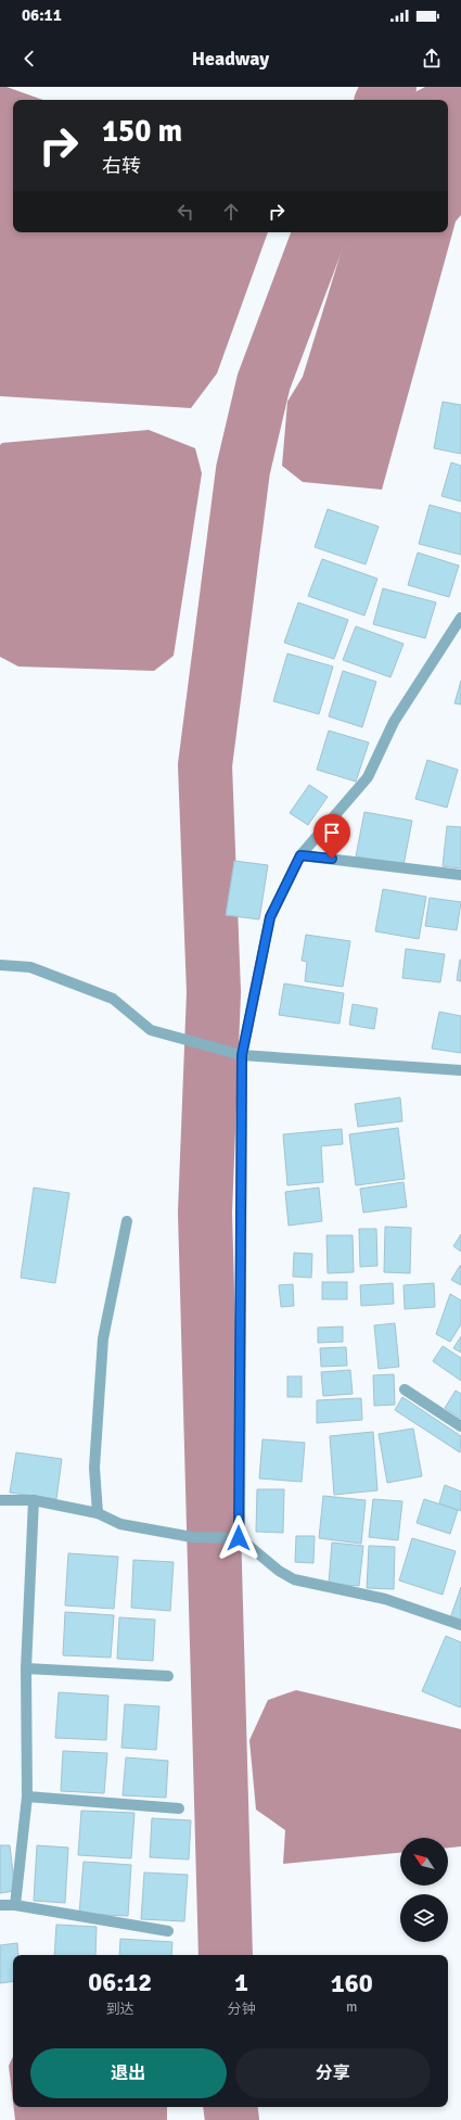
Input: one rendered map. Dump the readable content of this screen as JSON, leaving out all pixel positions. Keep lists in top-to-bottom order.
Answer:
{
  "north": "top left",
  "page": {
    "status": "06:11",
    "header": "Headway",
    "turn": ["150 m", "右转"],
    "eta": [
      "06:12",
      "到达",
      "1",
      "分钟",
      "160",
      "m"
    ],
    "buttons": ["退出", "分享"]
  }
}
